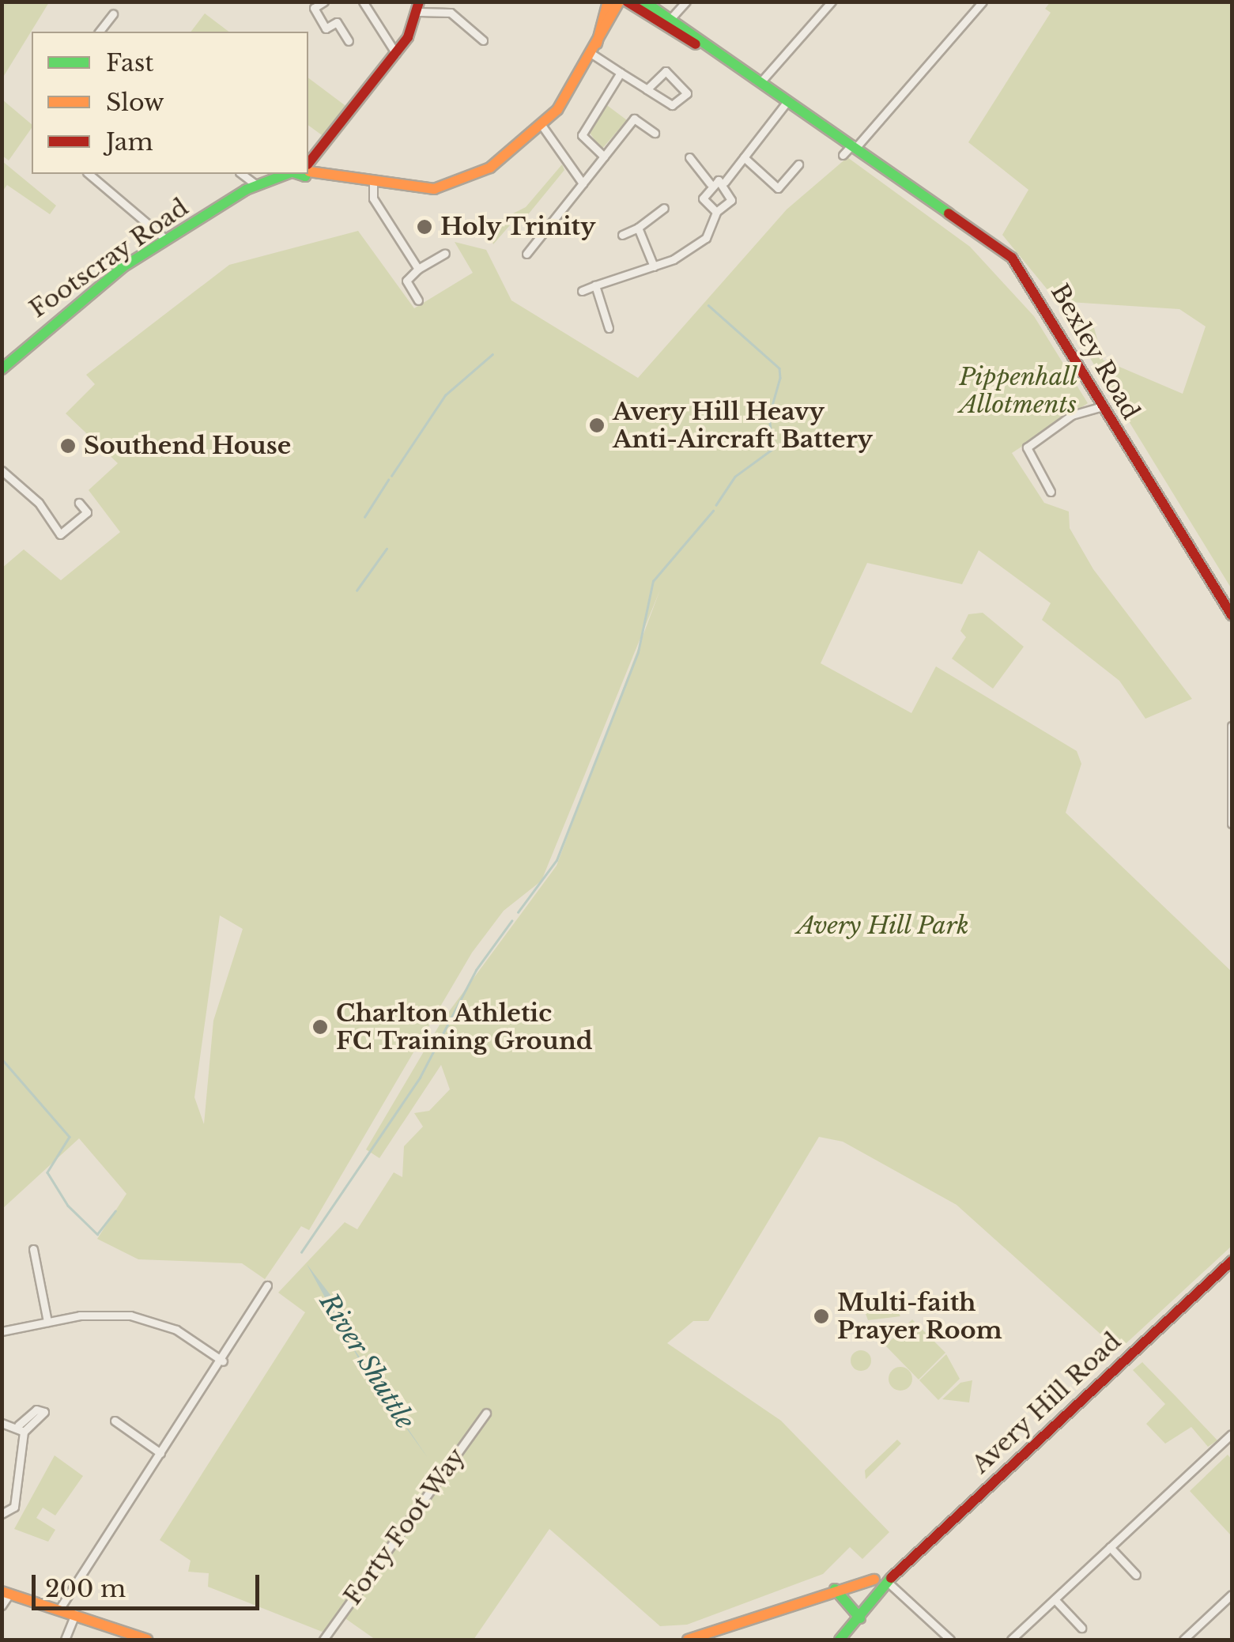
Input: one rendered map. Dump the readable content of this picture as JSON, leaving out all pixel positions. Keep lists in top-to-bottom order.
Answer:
{
  "streets": {
    "main road": ["Footscray Road", "Bexley Road", "Avery Hill Road"],
    "street": ["Forty Foot Way"]
  },
  "water": ["River Shuttle"],
  "parks": ["Pippenhall Allotments", "Avery Hill Park"],
  "places": [
    "Holy Trinity",
    "Avery Hill Heavy Anti-Aircraft Battery",
    "Southend House",
    "Charlton Athletic FC Training Ground",
    "Multi-faith Prayer Room"
  ],
  "legend": ["Fast", "Slow", "Jam"],
  "scale_bar": "200 m"
}
